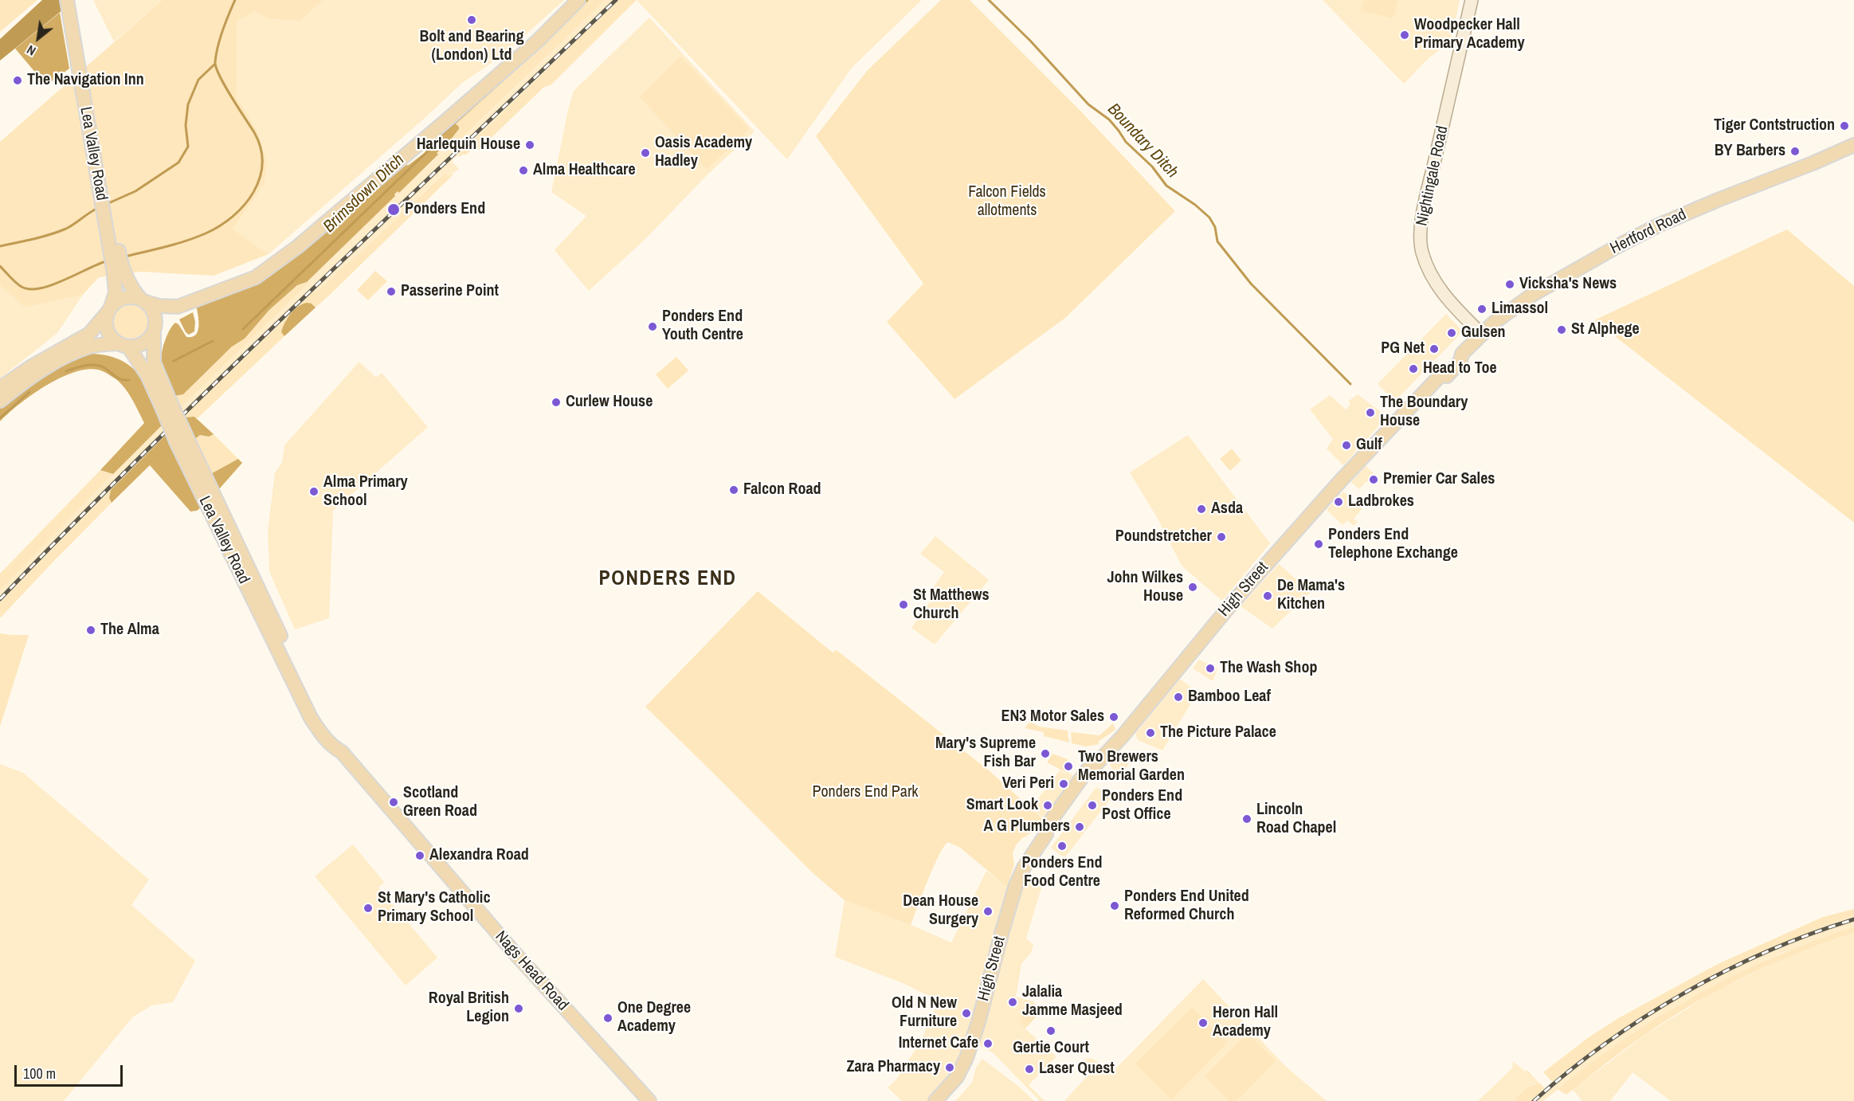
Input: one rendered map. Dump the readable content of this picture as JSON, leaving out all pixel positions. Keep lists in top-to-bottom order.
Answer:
{
  "streets": {
    "main road": [
      "Lea Valley Road",
      "Nightingale Road",
      "Hertford Road",
      "High Street",
      "Nags Head Road"
    ]
  },
  "crossings": [
    ["Lea Valley Road", "Nags Head Road"],
    ["Nightingale Road", "Hertford Road"],
    ["Hertford Road", "High Street"]
  ],
  "districts": ["PONDERS END"],
  "water": ["Boundary Ditch", "Brimsdown Ditch"],
  "parks": ["Falcon Fields allotments", "Ponders End Park"],
  "places": [
    "Bolt and Bearing (London) Ltd",
    "Woodpecker Hall Primary Academy",
    "The Navigation Inn",
    "Tiger Contstruction",
    "Harlequin House",
    "BY Barbers",
    "Oasis Academy Hadley",
    "Alma Healthcare",
    "Ponders End",
    "Vicksha's News",
    "Passerine Point",
    "Limassol",
    "Ponders End Youth Centre",
    "St Alphege",
    "Gulsen",
    "PG Net",
    "Head to Toe",
    "Curlew House",
    "The Boundary House",
    "Gulf",
    "Premier Car Sales",
    "Falcon Road",
    "Alma Primary School",
    "Ladbrokes",
    "Asda",
    "Poundstretcher",
    "Ponders End Telephone Exchange",
    "John Wilkes House",
    "De Mama's Kitchen",
    "St Matthews Church",
    "The Alma",
    "The Wash Shop",
    "Bamboo Leaf",
    "EN3 Motor Sales",
    "The Picture Palace",
    "Mary's Supreme Fish Bar",
    "Two Brewers Memorial Garden",
    "Veri Peri",
    "Scotland Green Road",
    "Smart Look",
    "Ponders End Post Office",
    "Lincoln Road Chapel",
    "A G Plumbers",
    "Ponders End Food Centre",
    "Alexandra Road",
    "Ponders End United Reformed Church",
    "St Mary's Catholic Primary School",
    "Dean House Surgery",
    "Jalalia Jamme Masjeed",
    "Royal British Legion",
    "Old N New Furniture",
    "One Degree Academy",
    "Heron Hall Academy",
    "Gertie Court",
    "Internet Cafe",
    "Zara Pharmacy",
    "Laser Quest"
  ],
  "scale_bar": "100 m",
  "north": "bottom left"
}
